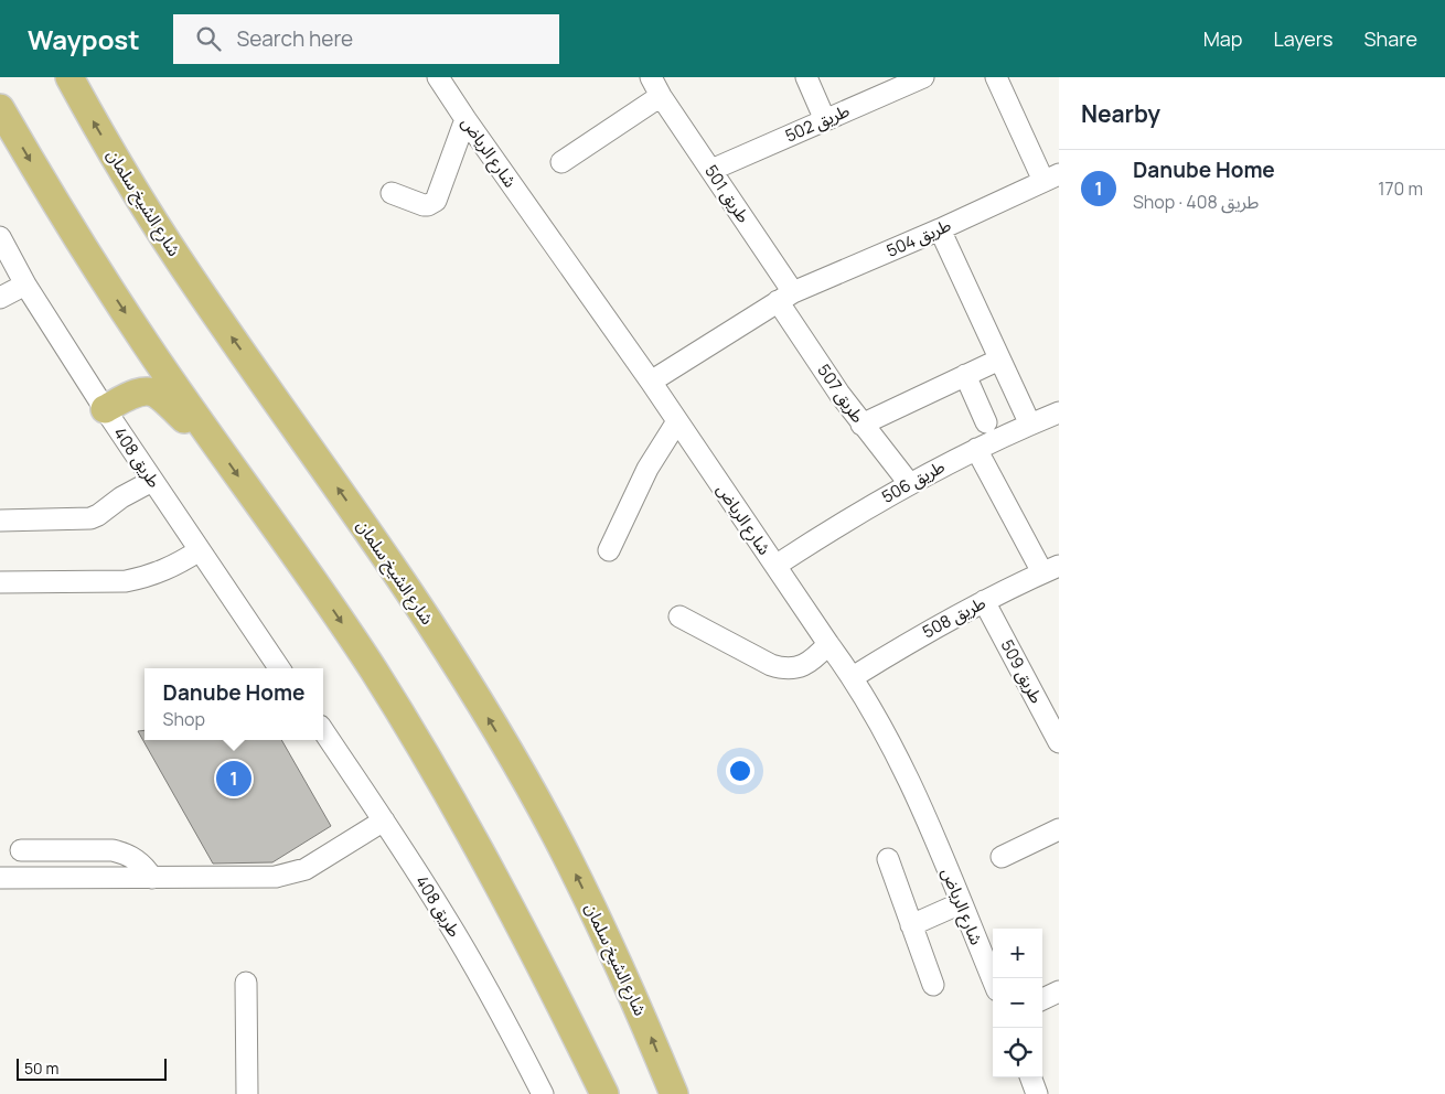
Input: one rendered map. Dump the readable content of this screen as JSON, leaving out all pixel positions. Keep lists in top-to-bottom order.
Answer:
{
  "streets": {
    "main road": ["شارع الشيخ سلمان"],
    "street": [
      "طريق 502",
      "شارع الرياض",
      "طريق 501",
      "طريق 504",
      "طريق 507",
      "طريق 408",
      "طريق 506",
      "طريق 508",
      "طريق 509"
    ]
  },
  "crossings": [
    ["طريق 502", "طريق 501"],
    ["شارع الرياض", "طريق 506"],
    ["شارع الرياض", "طريق 508"],
    ["طريق 501", "طريق 504"],
    ["طريق 501", "طريق 507"],
    ["طريق 504", "طريق 507"],
    ["طريق 507", "طريق 506"],
    ["طريق 508", "طريق 509"]
  ],
  "scale_bar": "50 m",
  "page": {
    "header": "Waypost",
    "search": "Search here",
    "nav": ["Map", "Layers", "Share"],
    "heading": "Nearby",
    "list": [
      {
        "mark": "1",
        "name": "Danube Home",
        "note": "Shop · طريق 408",
        "value": "170 m"
      }
    ],
    "popup": ["Danube Home", "Shop"],
    "pins": "1",
    "map_buttons": ["+", "−"],
    "scale": "50 m"
  }
}
